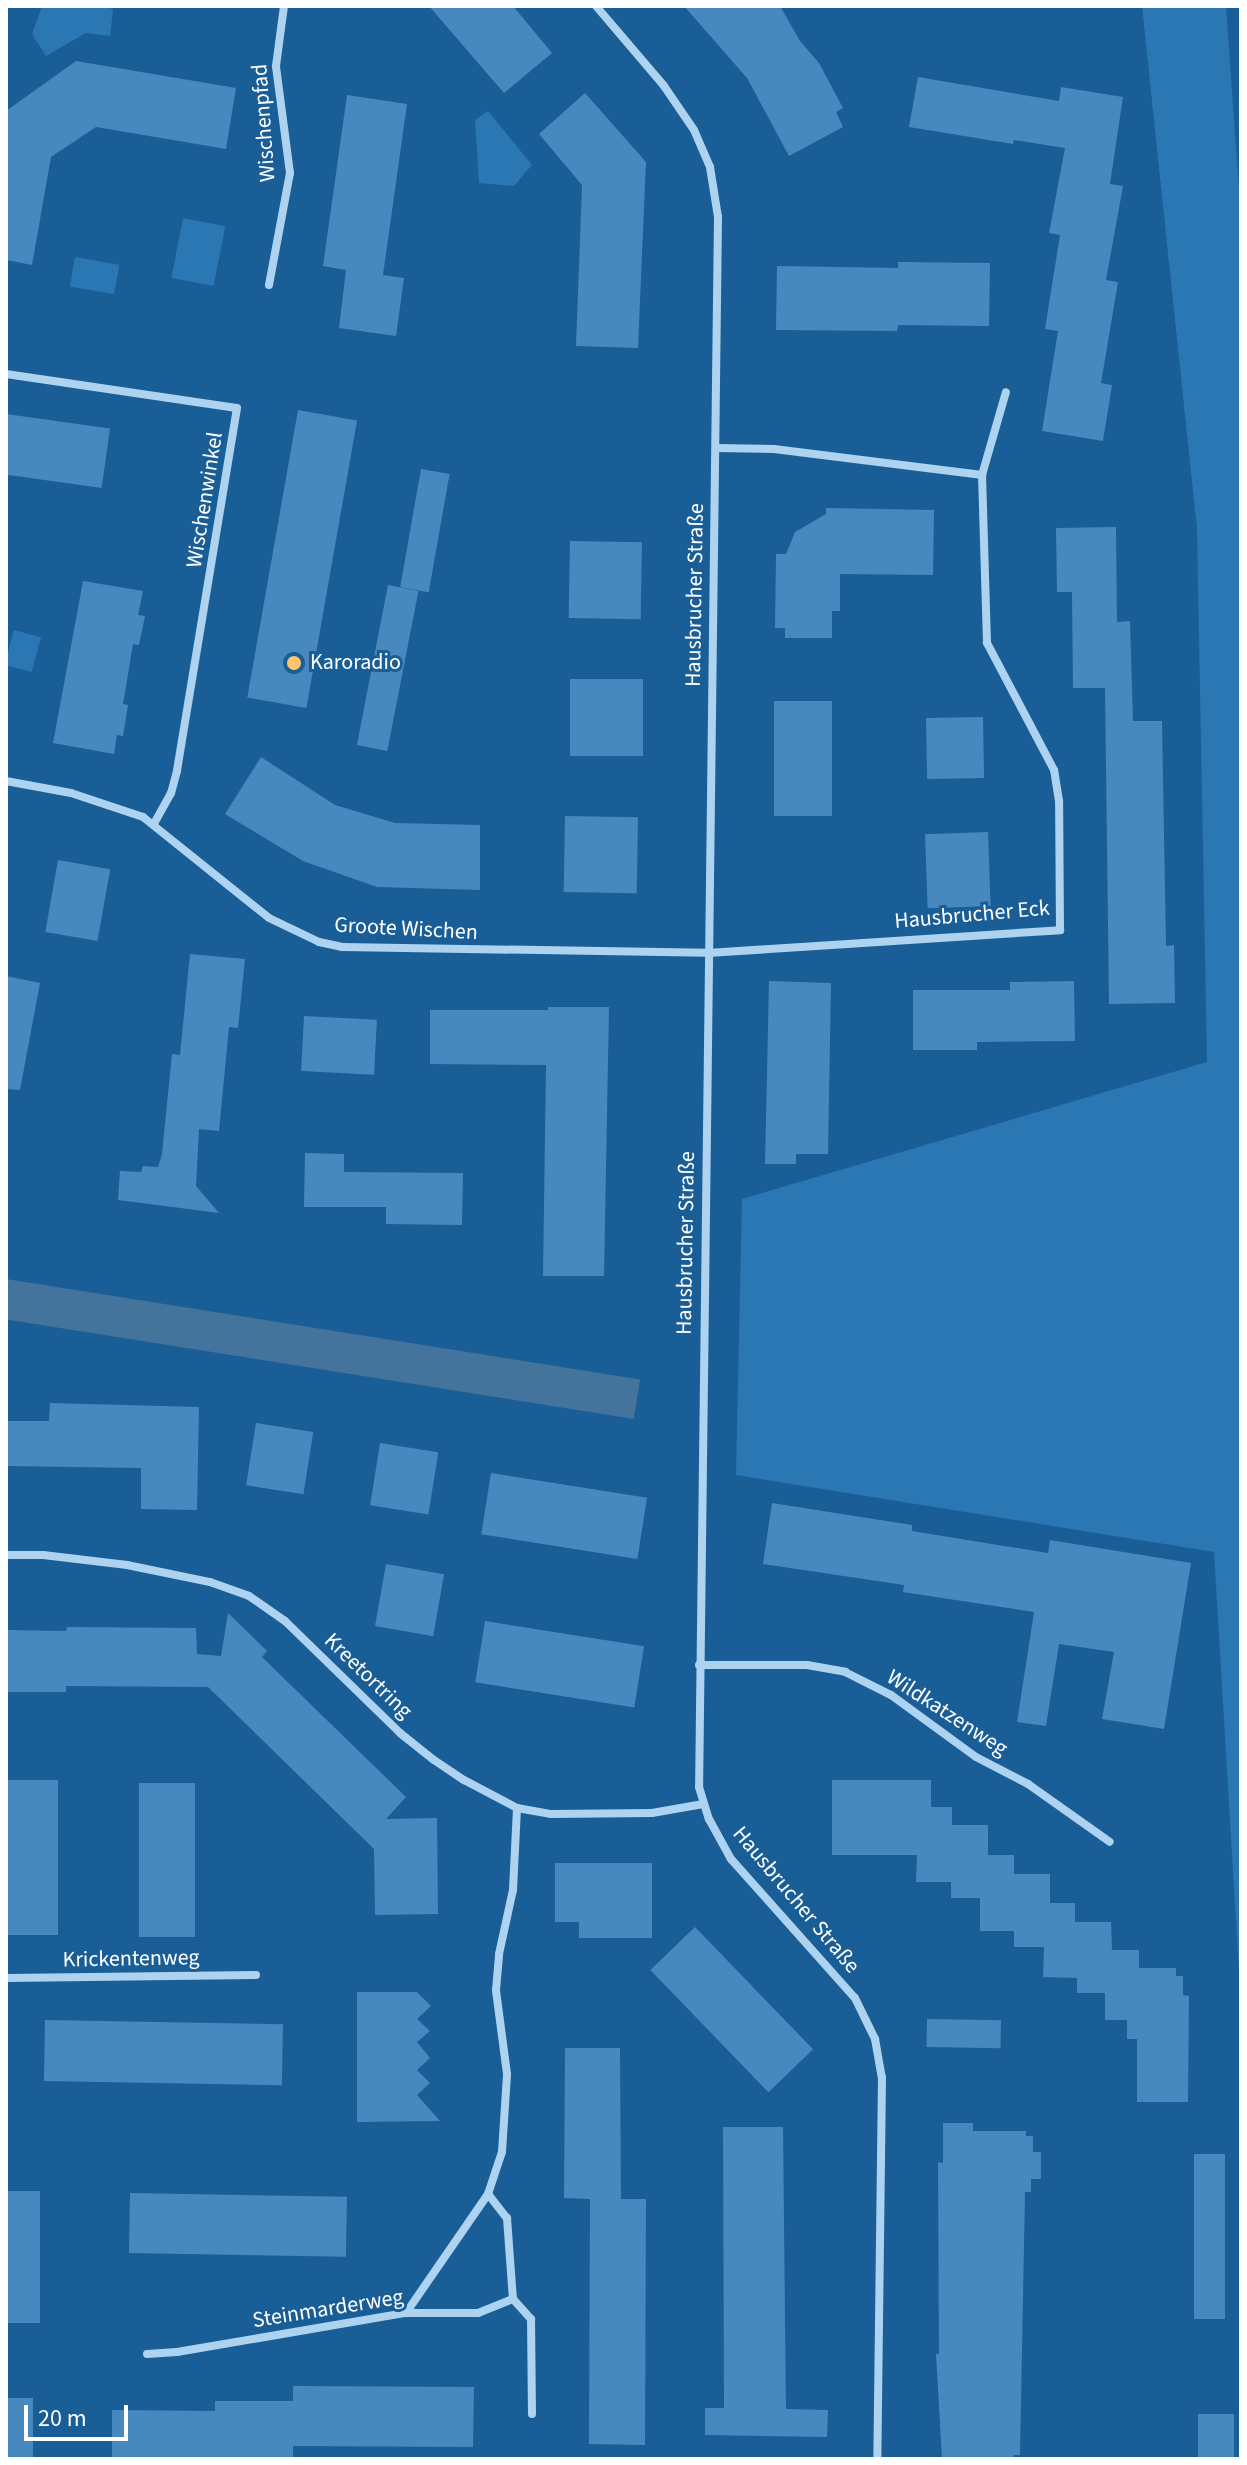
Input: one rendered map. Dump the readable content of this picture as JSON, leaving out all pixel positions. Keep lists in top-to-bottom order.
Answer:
{
  "streets": {
    "street": [
      "Wischenpfad",
      "Wischenwinkel",
      "Hausbrucher Straße",
      "Hausbrucher Eck",
      "Groote Wischen",
      "Kreetortring",
      "Wildkatzenweg",
      "Krickentenweg",
      "Steinmarderweg"
    ]
  },
  "crossings": [
    ["Wischenwinkel", "Groote Wischen"],
    ["Hausbrucher Straße", "Hausbrucher Eck"],
    ["Hausbrucher Straße", "Groote Wischen"],
    ["Hausbrucher Straße", "Kreetortring"],
    ["Hausbrucher Straße", "Wildkatzenweg"],
    ["Hausbrucher Eck", "Groote Wischen"]
  ],
  "places": ["Karoradio"],
  "scale_bar": "20 m"
}
